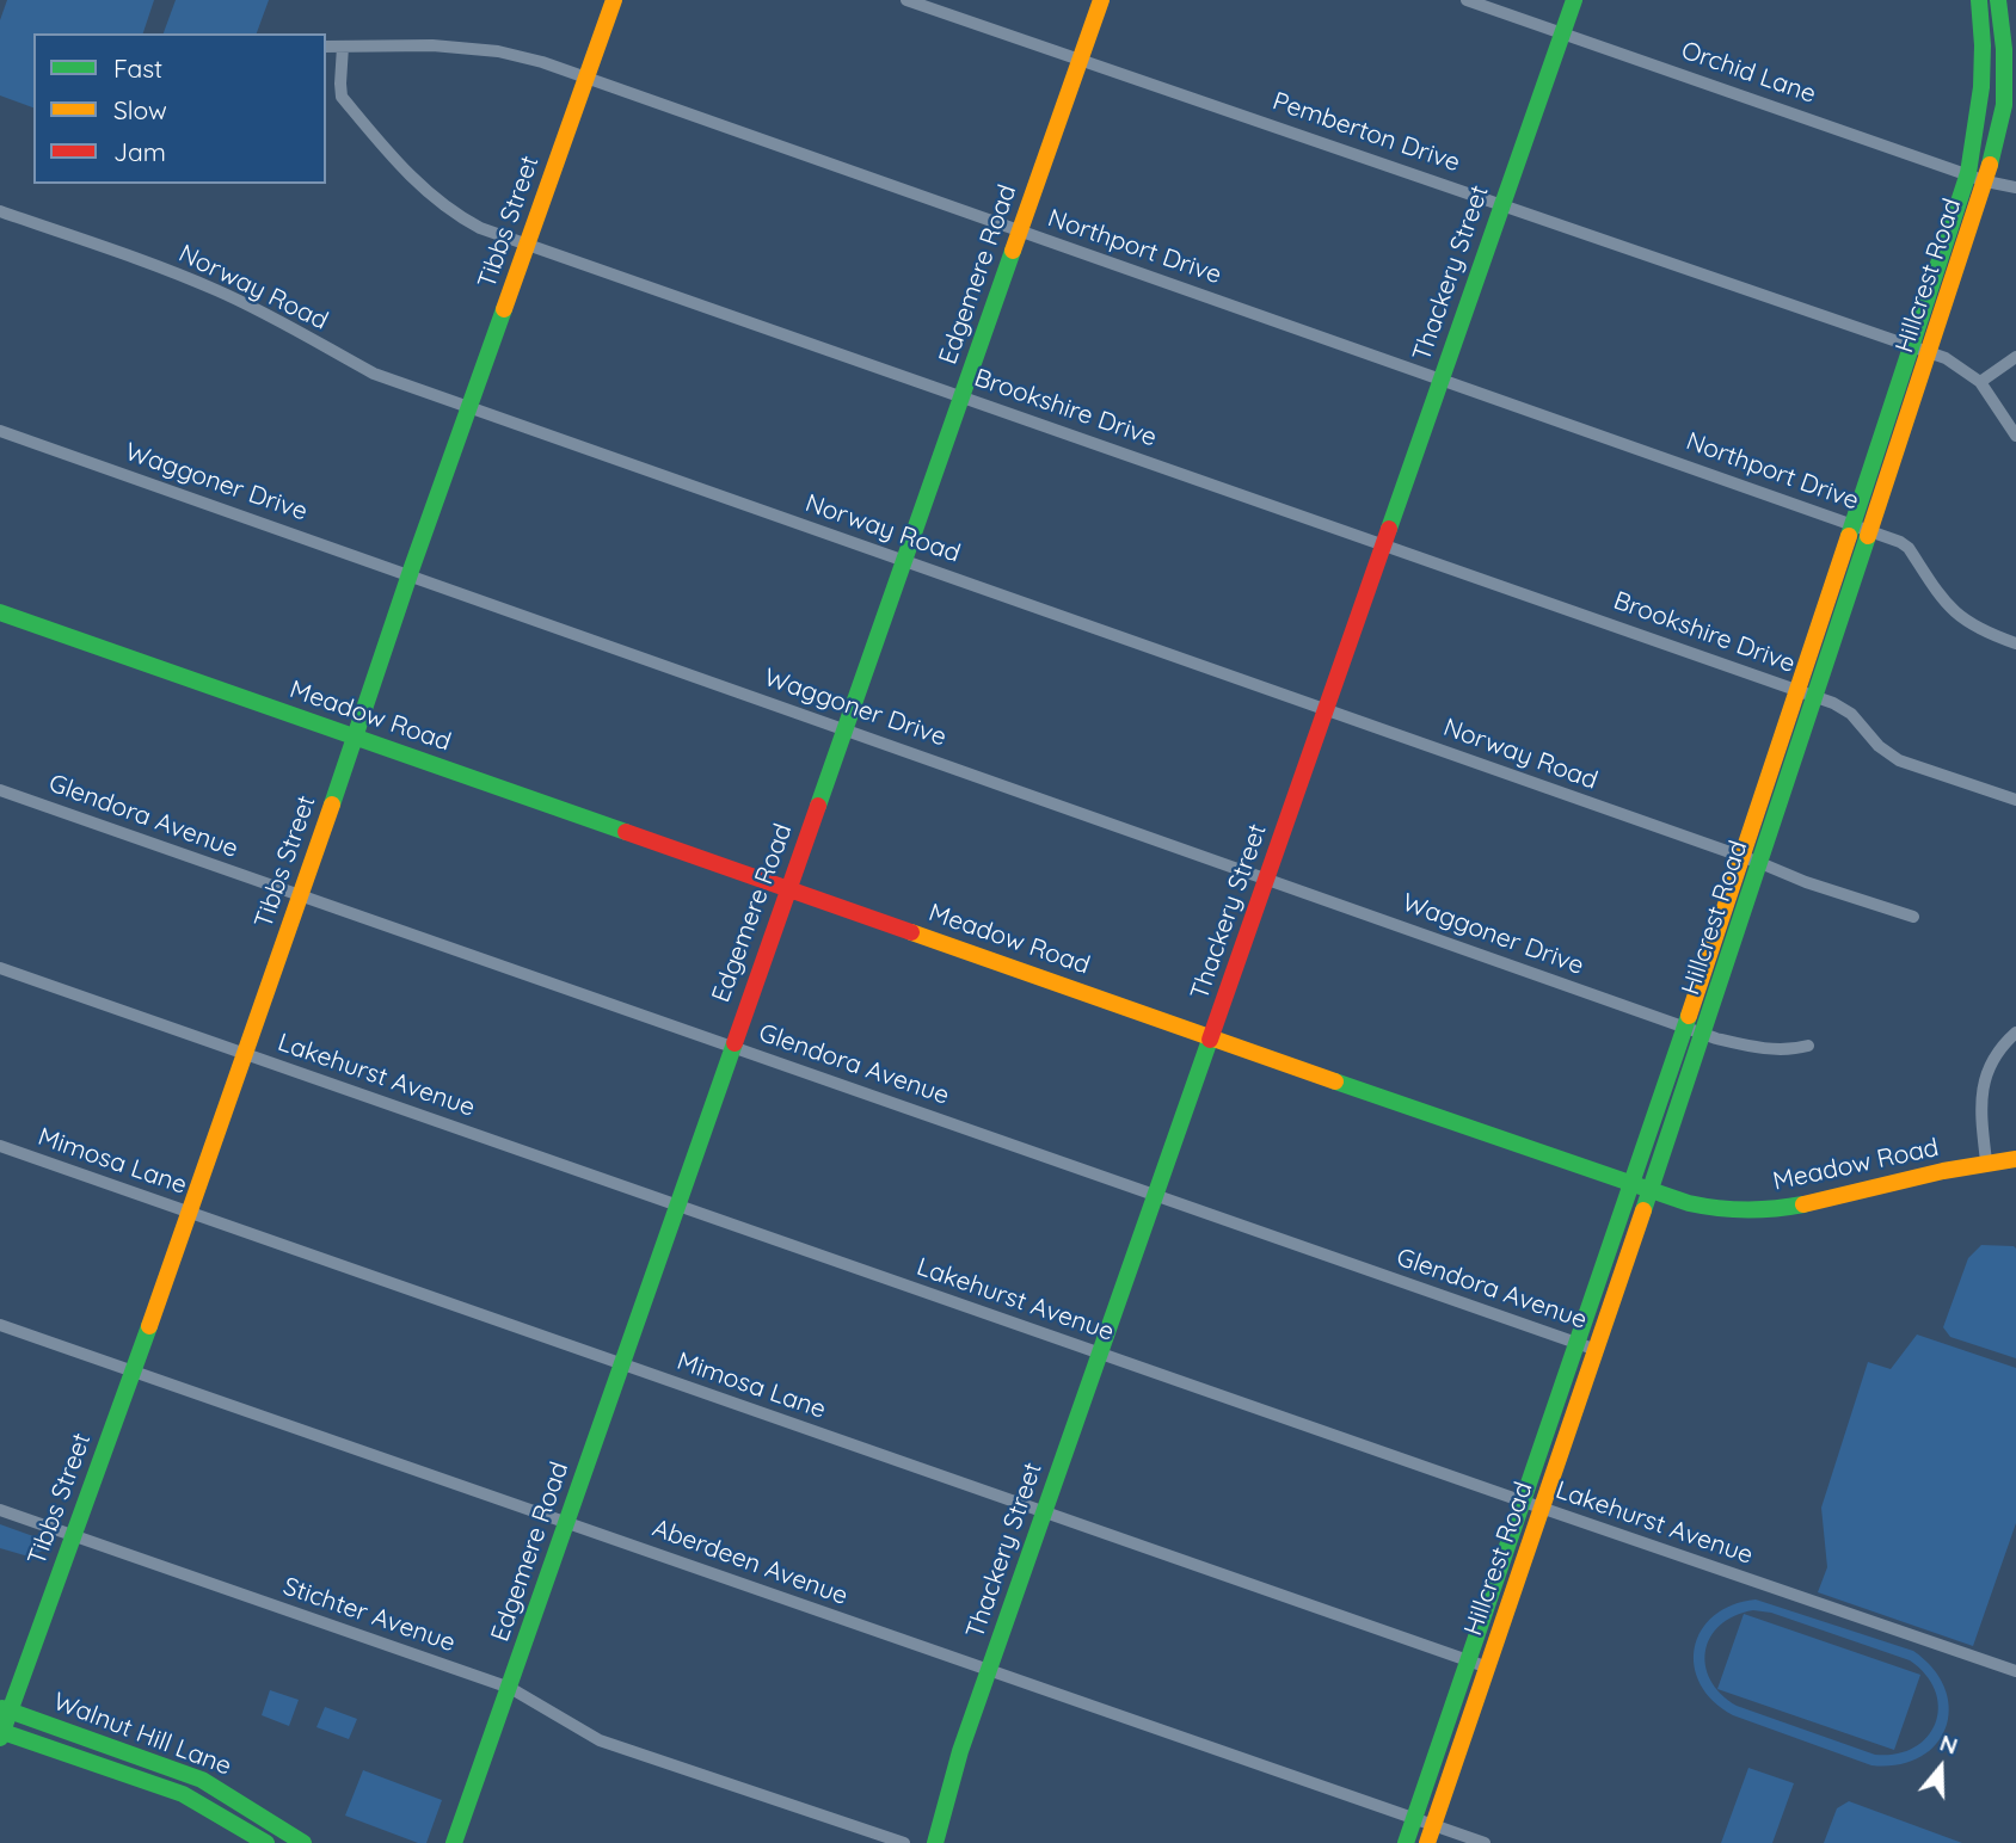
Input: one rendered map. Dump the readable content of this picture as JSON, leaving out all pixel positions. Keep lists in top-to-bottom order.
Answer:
{
  "streets": {
    "street": [
      "Orchid Lane",
      "Pemberton Drive",
      "Tibbs Street",
      "Northport Drive",
      "Thackery Street",
      "Edgemere Road",
      "Hillcrest Road",
      "Norway Road",
      "Brookshire Drive",
      "Waggoner Drive",
      "Meadow Road",
      "Glendora Avenue",
      "Lakehurst Avenue",
      "Mimosa Lane",
      "Aberdeen Avenue",
      "Stichter Avenue",
      "Walnut Hill Lane"
    ]
  },
  "crossings": [
    ["Orchid Lane", "Thackery Street"],
    ["Orchid Lane", "Hillcrest Road"],
    ["Pemberton Drive", "Thackery Street"],
    ["Pemberton Drive", "Edgemere Road"],
    ["Pemberton Drive", "Hillcrest Road"],
    ["Tibbs Street", "Northport Drive"],
    ["Tibbs Street", "Norway Road"],
    ["Tibbs Street", "Brookshire Drive"],
    ["Tibbs Street", "Waggoner Drive"],
    ["Tibbs Street", "Meadow Road"],
    ["Tibbs Street", "Glendora Avenue"],
    ["Tibbs Street", "Lakehurst Avenue"],
    ["Tibbs Street", "Mimosa Lane"],
    ["Tibbs Street", "Aberdeen Avenue"],
    ["Tibbs Street", "Stichter Avenue"],
    ["Tibbs Street", "Walnut Hill Lane"],
    ["Northport Drive", "Thackery Street"],
    ["Northport Drive", "Edgemere Road"],
    ["Northport Drive", "Hillcrest Road"],
    ["Northport Drive", "Brookshire Drive"],
    ["Thackery Street", "Norway Road"],
    ["Thackery Street", "Brookshire Drive"],
    ["Thackery Street", "Waggoner Drive"],
    ["Thackery Street", "Meadow Road"],
    ["Thackery Street", "Glendora Avenue"],
    ["Thackery Street", "Lakehurst Avenue"],
    ["Thackery Street", "Mimosa Lane"],
    ["Thackery Street", "Aberdeen Avenue"],
    ["Edgemere Road", "Norway Road"],
    ["Edgemere Road", "Brookshire Drive"],
    ["Edgemere Road", "Waggoner Drive"],
    ["Edgemere Road", "Meadow Road"],
    ["Edgemere Road", "Glendora Avenue"],
    ["Edgemere Road", "Lakehurst Avenue"],
    ["Edgemere Road", "Mimosa Lane"],
    ["Edgemere Road", "Aberdeen Avenue"],
    ["Edgemere Road", "Stichter Avenue"],
    ["Hillcrest Road", "Norway Road"],
    ["Hillcrest Road", "Brookshire Drive"],
    ["Hillcrest Road", "Waggoner Drive"],
    ["Hillcrest Road", "Meadow Road"],
    ["Hillcrest Road", "Glendora Avenue"],
    ["Hillcrest Road", "Lakehurst Avenue"],
    ["Hillcrest Road", "Mimosa Lane"],
    ["Hillcrest Road", "Aberdeen Avenue"]
  ],
  "legend": ["Fast", "Slow", "Jam"],
  "north": "top"
}
